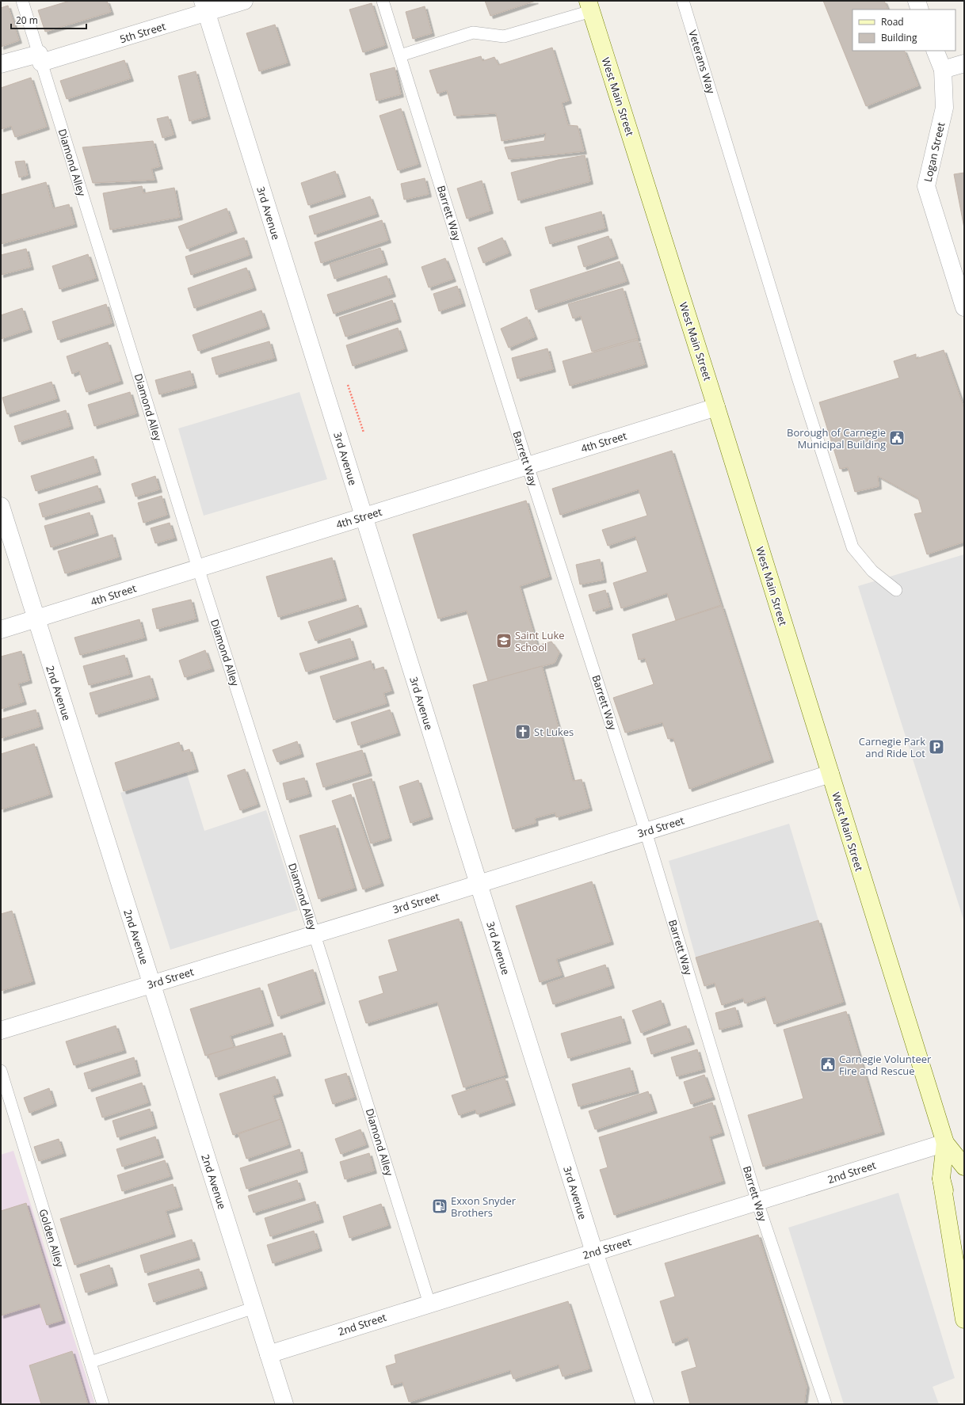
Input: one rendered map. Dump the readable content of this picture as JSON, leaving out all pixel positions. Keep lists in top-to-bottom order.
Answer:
{
  "streets": {
    "main road": ["West Main Street"],
    "street": [
      "5th Street",
      "Logan Street",
      "3rd Avenue",
      "4th Street",
      "2nd Avenue",
      "3rd Street",
      "2nd Street"
    ],
    "lane": [
      "Veterans Way",
      "Diamond Alley",
      "Barrett Way",
      "Golden Alley"
    ]
  },
  "crossings": [
    ["5th Street", "Diamond Alley"],
    ["5th Street", "3rd Avenue"],
    ["West Main Street", "4th Street"],
    ["West Main Street", "3rd Street"],
    ["West Main Street", "2nd Street"],
    ["Diamond Alley", "4th Street"],
    ["Diamond Alley", "3rd Street"],
    ["Diamond Alley", "2nd Street"],
    ["3rd Avenue", "4th Street"],
    ["3rd Avenue", "3rd Street"],
    ["3rd Avenue", "2nd Street"],
    ["Barrett Way", "4th Street"],
    ["Barrett Way", "3rd Street"],
    ["Barrett Way", "2nd Street"],
    ["4th Street", "2nd Avenue"],
    ["2nd Avenue", "3rd Street"],
    ["2nd Avenue", "2nd Street"]
  ],
  "places": {
    "public building": ["Borough of Carnegie Municipal Building", "Carnegie Volunteer Fire and Rescue"],
    "school or university": ["Saint Luke School"],
    "church": ["St Lukes"],
    "parking": ["Carnegie Park and Ride Lot"],
    "fuel station": ["Exxon Snyder Brothers"]
  },
  "legend": ["Road", "Building"],
  "scale_bar": "20 m"
}
